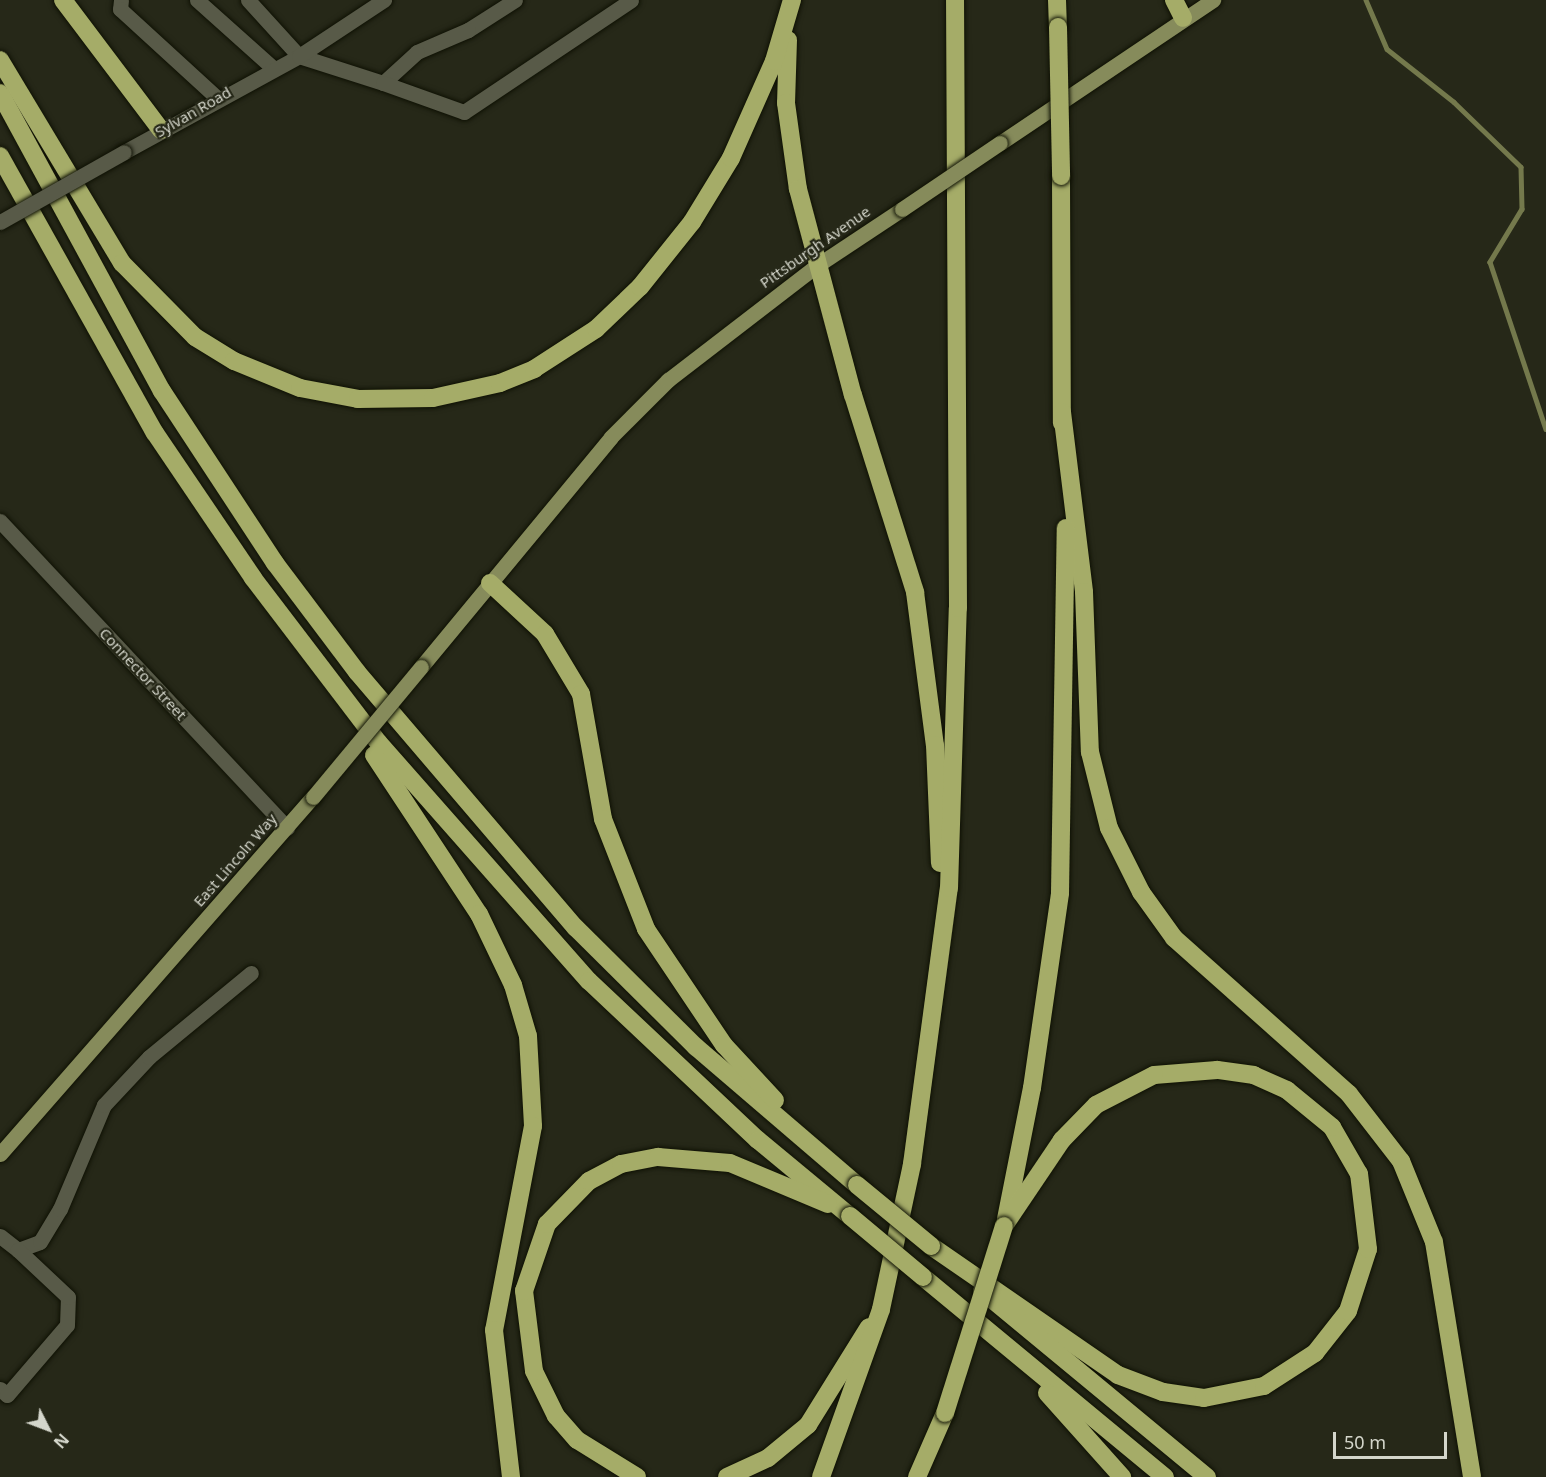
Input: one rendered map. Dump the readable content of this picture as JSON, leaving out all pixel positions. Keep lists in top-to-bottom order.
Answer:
{
  "streets": {
    "main road": ["Pittsburgh Avenue", "East Lincoln Way"],
    "street": ["Sylvan Road", "Connector Street"]
  },
  "crossings": [
    ["Pittsburgh Avenue", "East Lincoln Way"],
    ["Connector Street", "East Lincoln Way"]
  ],
  "scale_bar": "50 m",
  "north": "bottom right"
}
